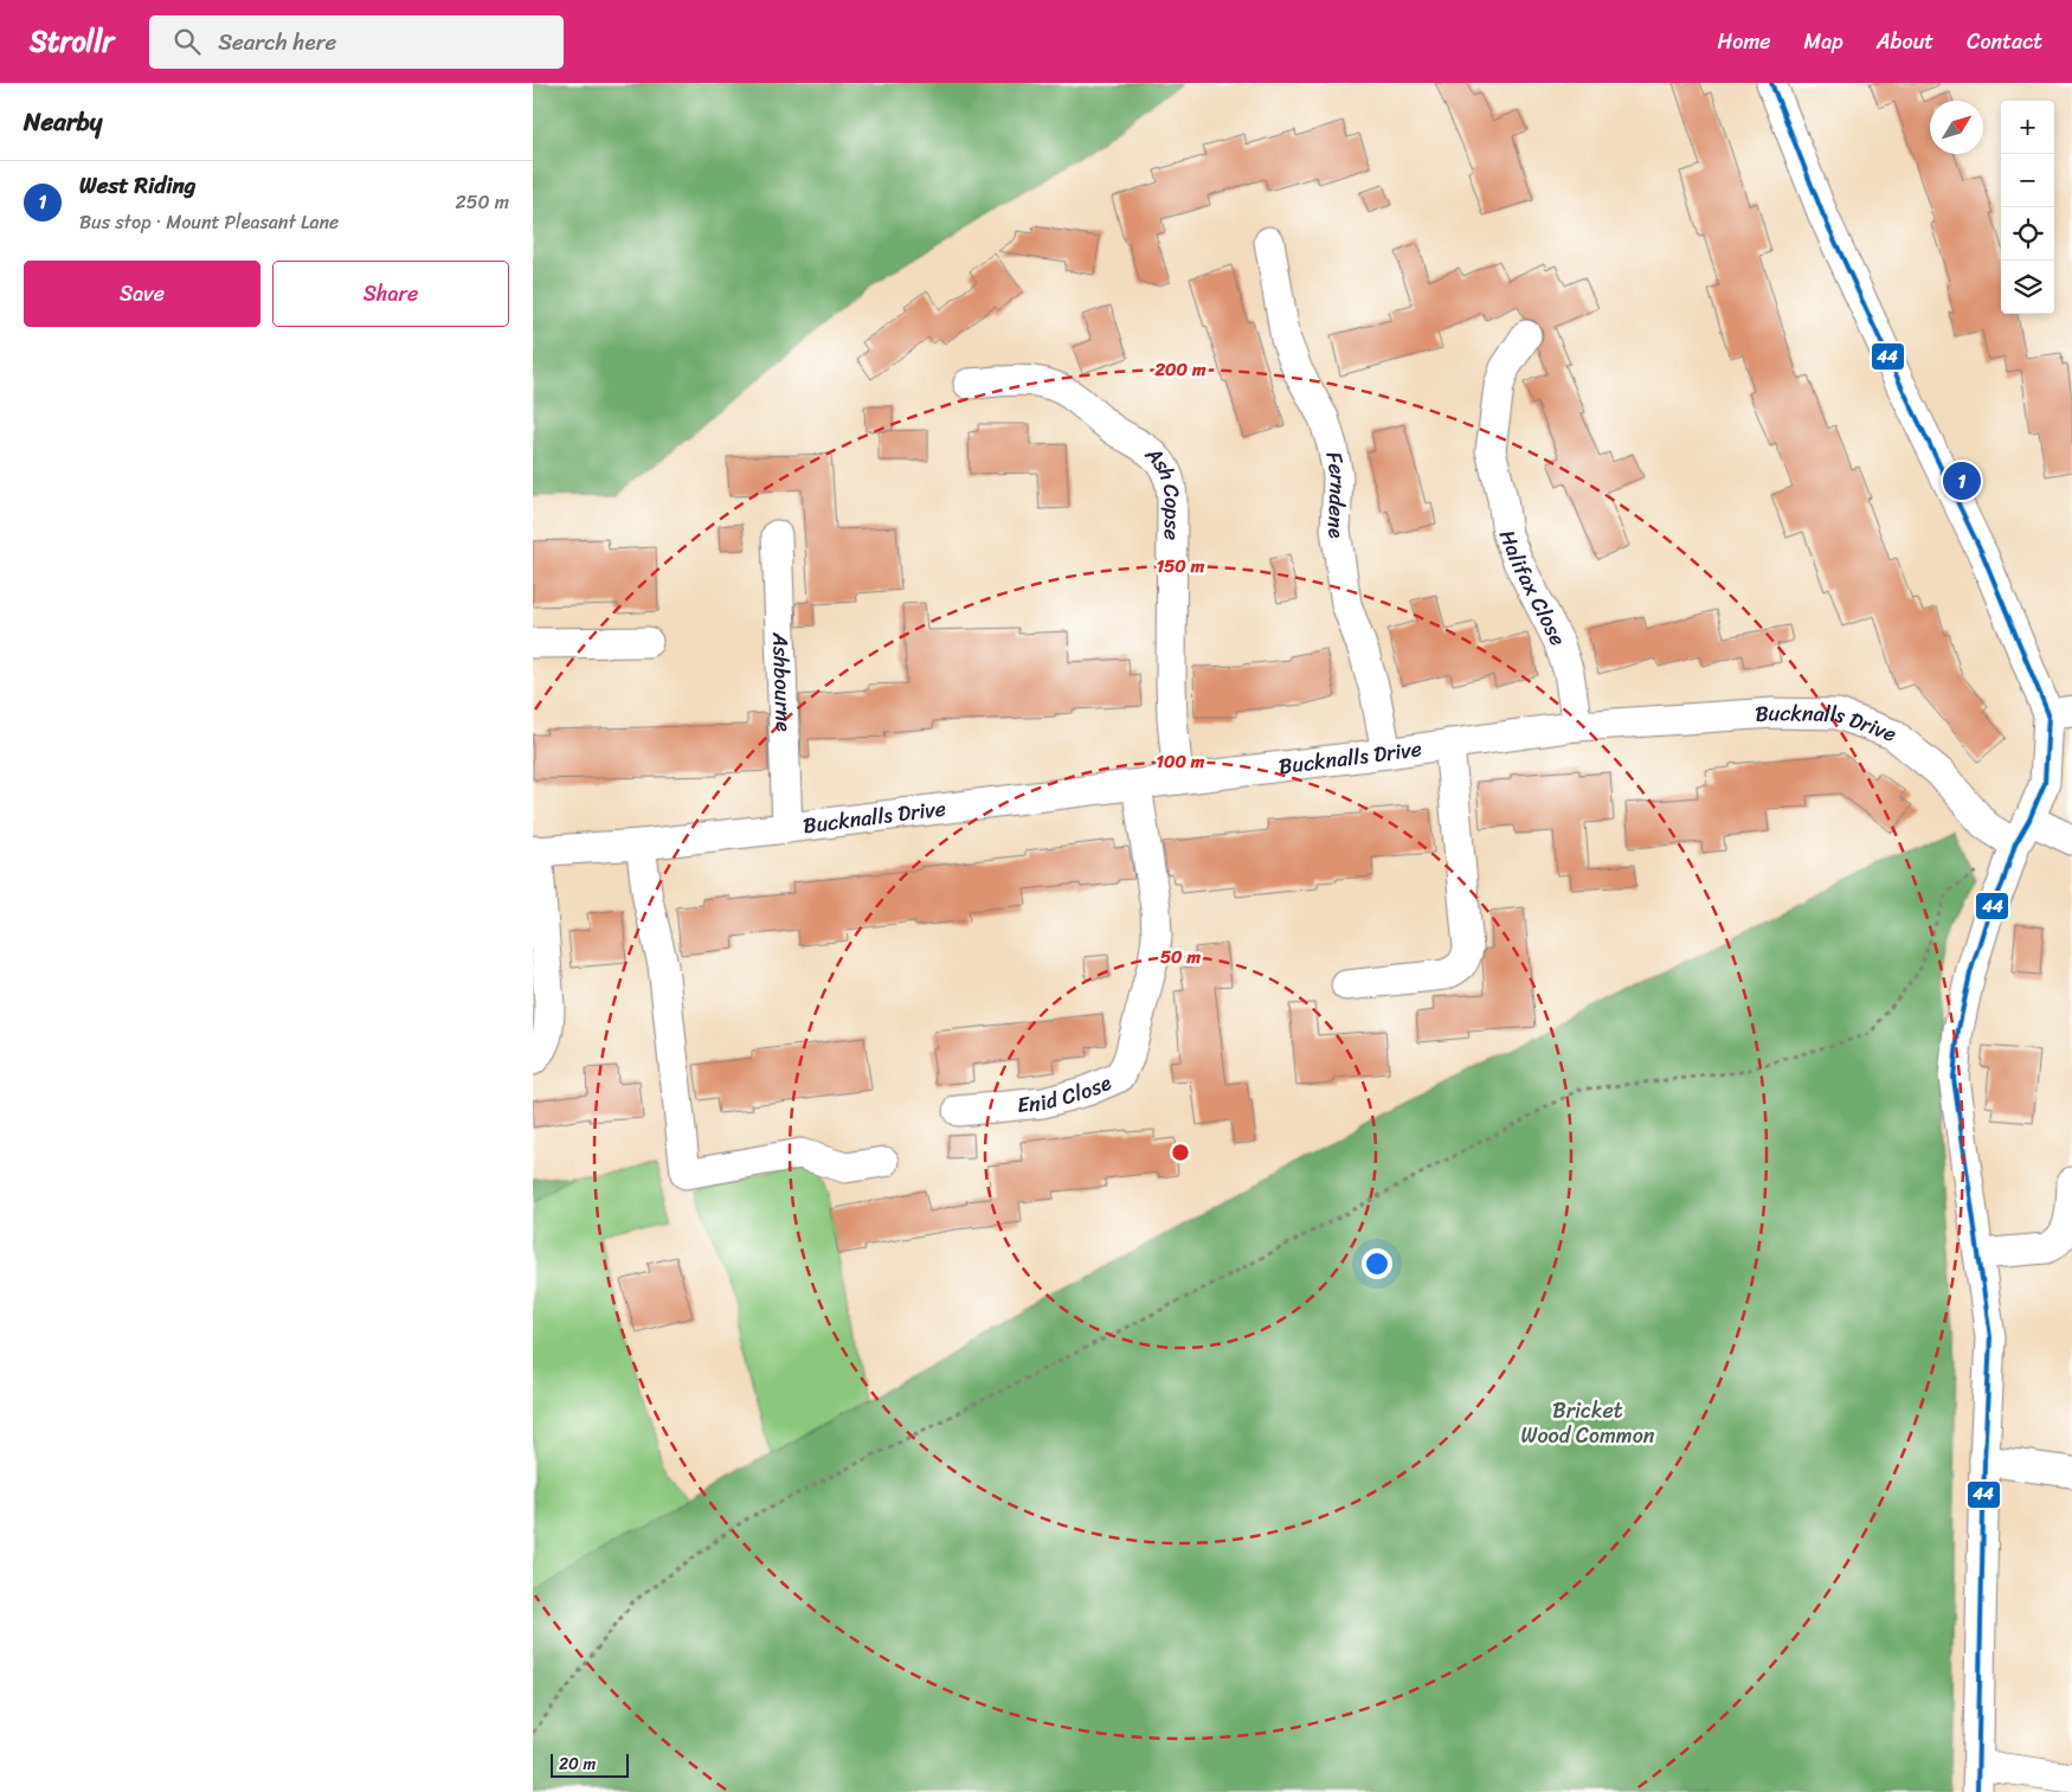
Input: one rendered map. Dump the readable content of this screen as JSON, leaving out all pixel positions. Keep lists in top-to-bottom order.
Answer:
{
  "streets": {
    "street": [
      "Ferndene",
      "Ash Copse",
      "Halifax Close",
      "Ashbourne",
      "Bucknalls Drive",
      "Enid Close"
    ]
  },
  "crossings": [
    ["Ferndene", "Bucknalls Drive"],
    ["Ash Copse", "Bucknalls Drive"],
    ["Halifax Close", "Bucknalls Drive"],
    ["Ashbourne", "Bucknalls Drive"],
    ["Bucknalls Drive", "Enid Close"]
  ],
  "parks": ["Bricket Wood Common"],
  "lines": ["transit line 44"],
  "scale_bar": "20 m",
  "north": "top right",
  "page": {
    "header": "Strollr",
    "search": "Search here",
    "nav": [
      "Home",
      "Map",
      "About",
      "Contact"
    ],
    "heading": "Nearby",
    "map_buttons": ["+", "−"],
    "list": [
      {
        "mark": "1",
        "name": "West Riding",
        "note": "Bus stop · Mount Pleasant Lane",
        "value": "250 m"
      }
    ],
    "buttons": ["Save", "Share"],
    "pins": "1",
    "scale": "20 m"
  },
  "rings": [
    "200 m",
    "150 m",
    "100 m",
    "50 m"
  ]
}
